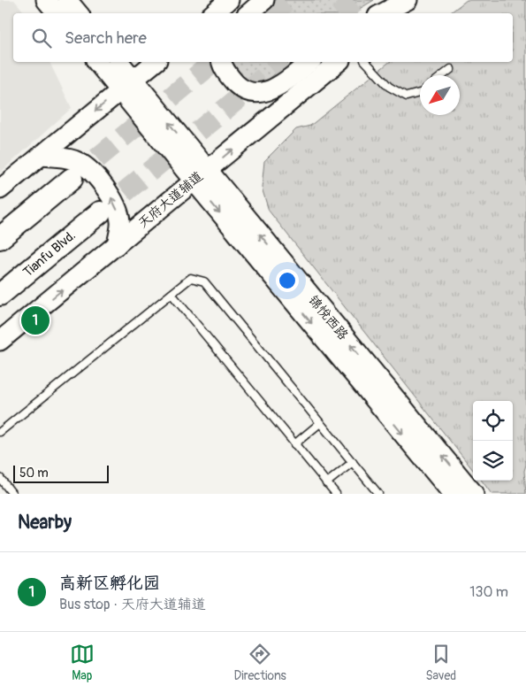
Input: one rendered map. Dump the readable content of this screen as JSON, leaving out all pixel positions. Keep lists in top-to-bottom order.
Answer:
{
  "streets": {
    "main road": ["天府大道辅道", "Tianfu Blvd.", "锦悦西路"]
  },
  "crossings": [
    ["天府大道辅道", "锦悦西路"]
  ],
  "scale_bar": "50 m",
  "north": "bottom left",
  "page": {
    "search": "Search here",
    "pins": "1",
    "scale": "50 m",
    "heading": "Nearby",
    "list": [
      {
        "mark": "1",
        "name": "高新区孵化园",
        "note": "Bus stop · 天府大道辅道",
        "value": "130 m"
      }
    ],
    "nav": ["Map", "Directions", "Saved"]
  }
}
